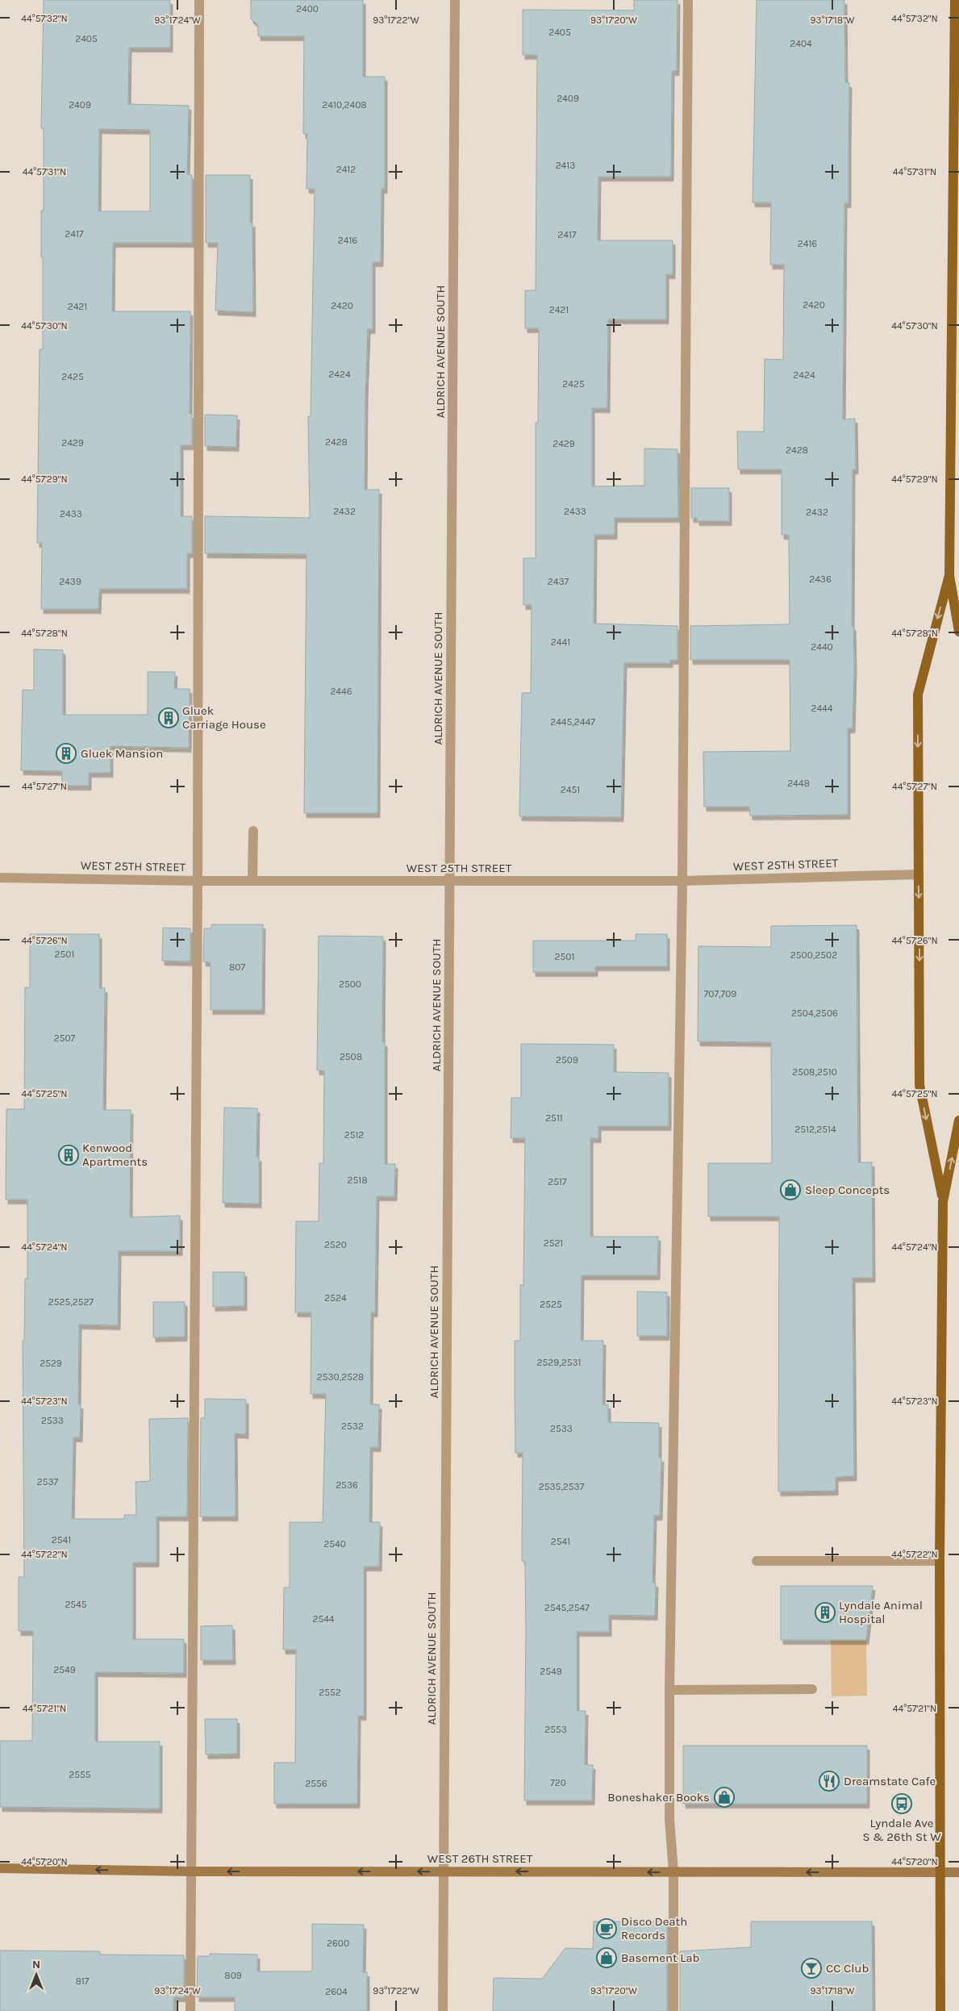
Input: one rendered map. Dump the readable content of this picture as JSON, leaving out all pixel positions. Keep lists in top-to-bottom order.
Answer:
{
  "streets": {
    "street": ["ALDRICH AVENUE SOUTH", "WEST 25TH STREET", "WEST 26TH STREET"]
  },
  "crossings": [
    ["ALDRICH AVENUE SOUTH", "WEST 25TH STREET"],
    ["ALDRICH AVENUE SOUTH", "WEST 26TH STREET"]
  ],
  "one_way": ["WEST 26TH STREET"],
  "places": {
    "building": [
      "Gluek Carriage House",
      "Gluek Mansion",
      "Kenwood Apartments",
      "Lyndale Animal Hospital"
    ],
    "shop": ["Sleep Concepts", "Boneshaker Books", "Basement Lab"],
    "restaurant": ["Dreamstate Cafe"],
    "bus stop": ["Lyndale Ave S & 26th St W"],
    "cafe": ["Disco Death Records"],
    "bar": ["CC Club"]
  },
  "house_numbers": [
    "2400",
    "2405",
    "2405",
    "2404",
    "2409",
    "2409",
    "2410,2408",
    "2413",
    "2412",
    "2417",
    "2417",
    "2416",
    "2416",
    "2420",
    "2420",
    "2421",
    "2421",
    "2424",
    "2424",
    "2425",
    "2425",
    "2428",
    "2429",
    "2429",
    "2428",
    "2432",
    "2433",
    "2432",
    "2433",
    "2436",
    "2439",
    "2437",
    "2441",
    "2440",
    "2446",
    "2444",
    "2445,2447",
    "2448",
    "2451",
    "2501",
    "2500,2502",
    "2501",
    "807",
    "2500",
    "707,709",
    "2504,2506",
    "2507",
    "2508",
    "2509",
    "2508,2510",
    "2511",
    "2512,2514",
    "2512",
    "2518",
    "2517",
    "2521",
    "2520",
    "2524",
    "2525,2527",
    "2525",
    "2529,2531",
    "2529",
    "2530,2528",
    "2533",
    "2532",
    "2533",
    "2537",
    "2536",
    "2535,2537",
    "2541",
    "2541",
    "2540",
    "2545",
    "2545,2547",
    "2544",
    "2549",
    "2549",
    "2552",
    "2553",
    "2555",
    "720",
    "2556",
    "2600",
    "809",
    "817",
    "2604"
  ],
  "north": "top",
  "coordinates": [
    "44°57'32\"N",
    "93°17'24\"W",
    "93°17'22\"W",
    "93°17'20\"W",
    "93°17'18\"W",
    "44°57'31\"N",
    "44°57'30\"N",
    "44°57'29\"N",
    "44°57'28\"N",
    "44°57'27\"N",
    "44°57'26\"N",
    "44°57'25\"N",
    "44°57'24\"N",
    "44°57'23\"N",
    "44°57'22\"N",
    "44°57'21\"N",
    "44°57'20\"N"
  ]
}
